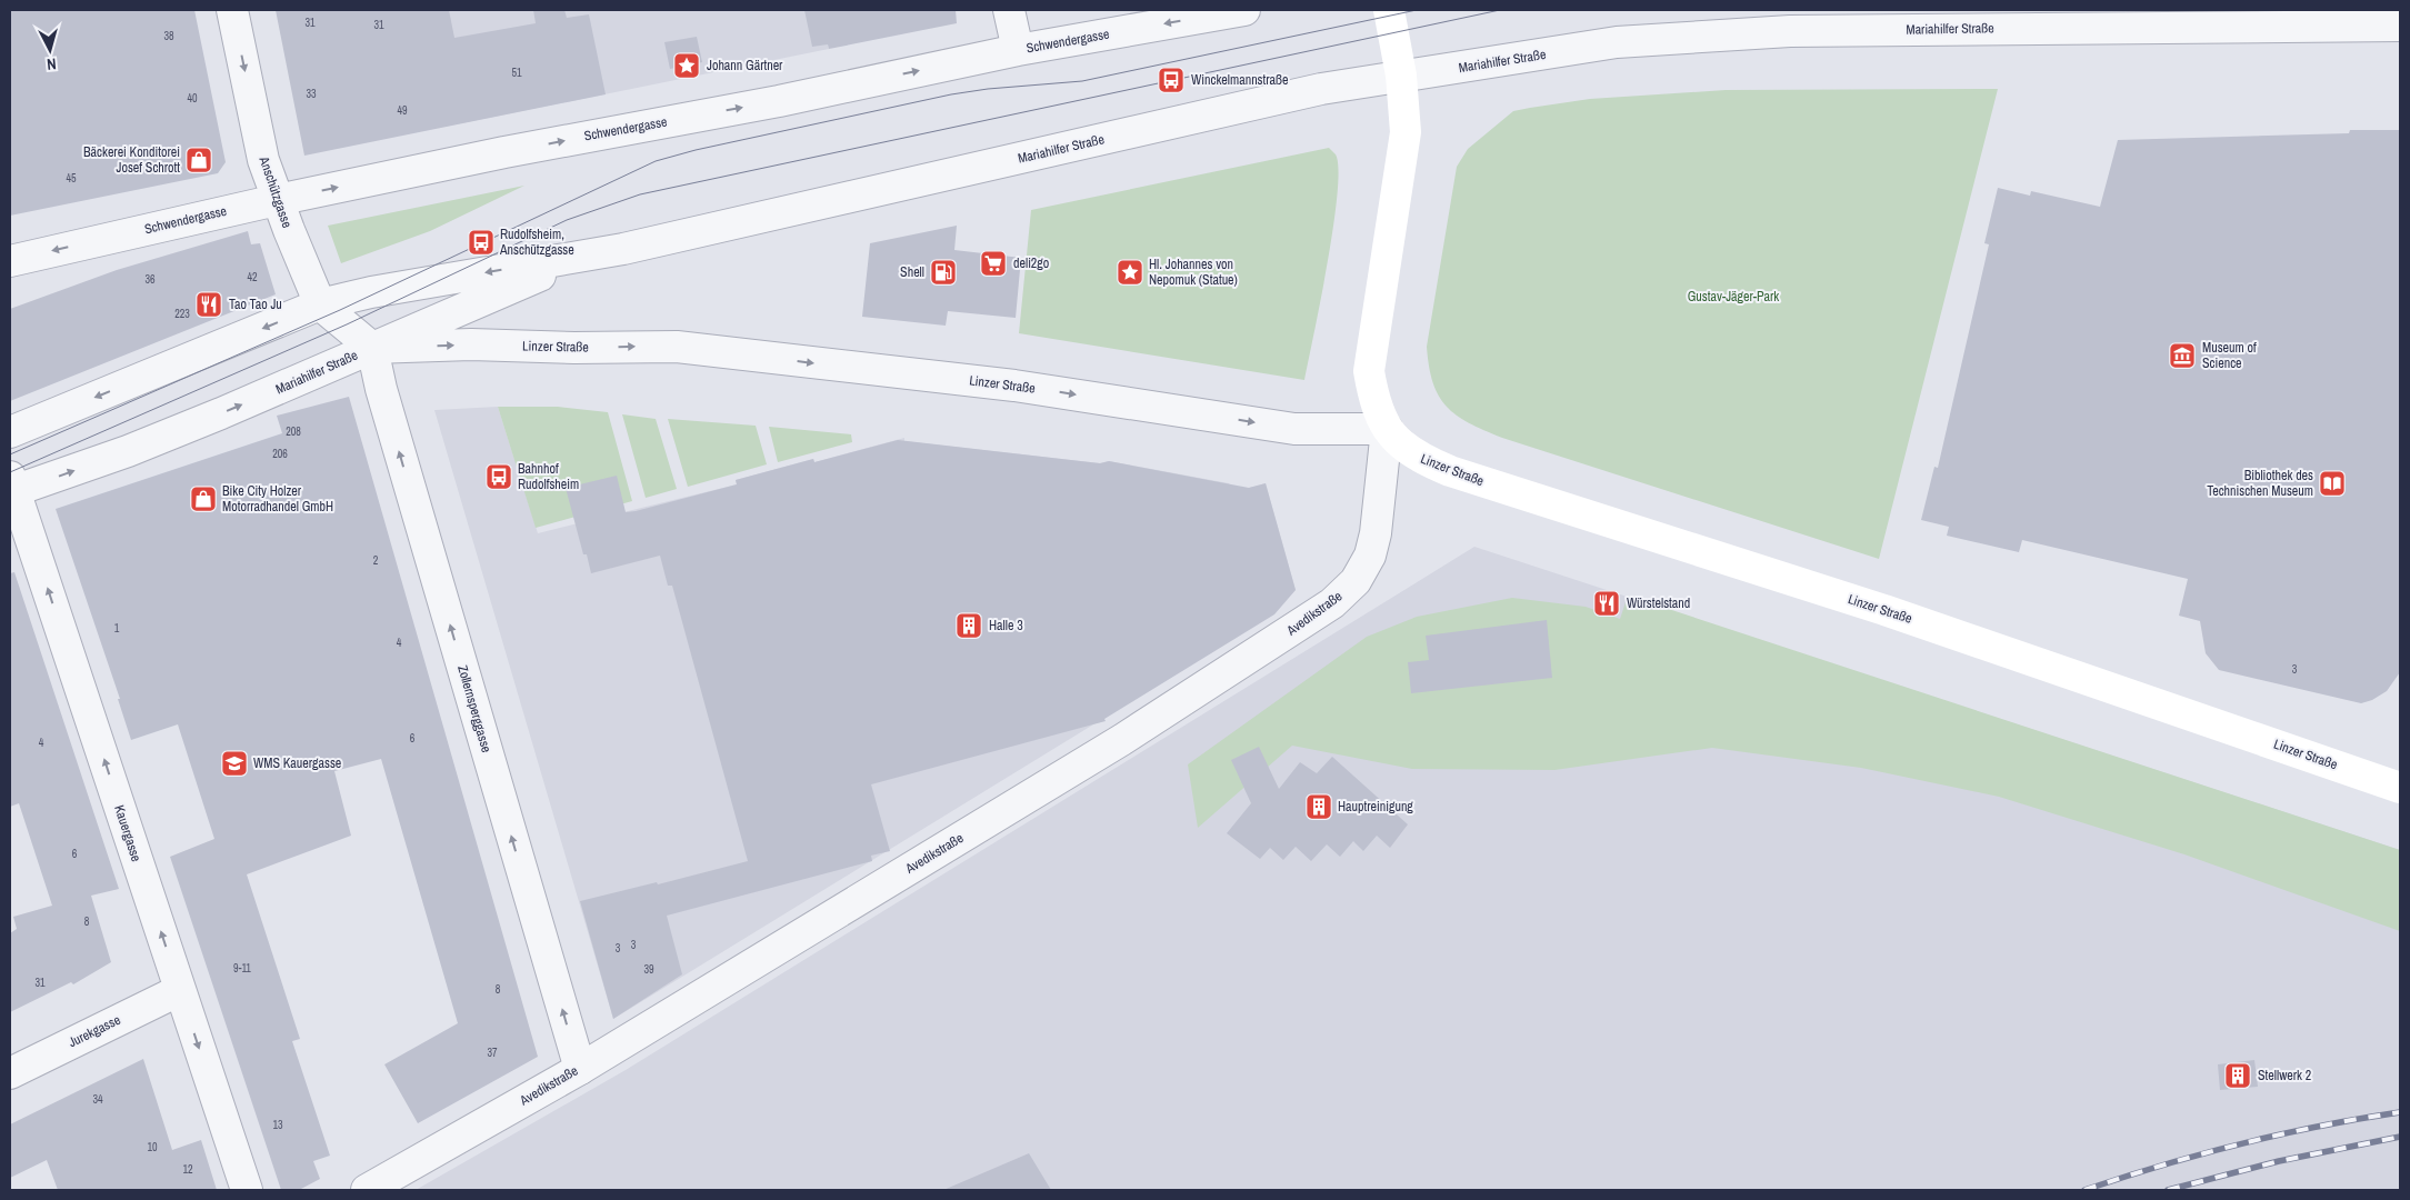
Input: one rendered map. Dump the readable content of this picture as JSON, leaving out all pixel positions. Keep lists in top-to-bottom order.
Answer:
{
  "streets": {
    "main road": ["Linzer Straße"],
    "street": [
      "Mariahilfer Straße",
      "Schwendergasse",
      "Anschützgasse",
      "Avedikstraße",
      "Zollernsperggasse",
      "Kauergasse",
      "Jurekgasse"
    ]
  },
  "crossings": [
    ["Mariahilfer Straße", "Anschützgasse"],
    ["Mariahilfer Straße", "Linzer Straße"],
    ["Mariahilfer Straße", "Zollernsperggasse"],
    ["Mariahilfer Straße", "Kauergasse"],
    ["Schwendergasse", "Anschützgasse"],
    ["Anschützgasse", "Linzer Straße"],
    ["Anschützgasse", "Zollernsperggasse"],
    ["Linzer Straße", "Avedikstraße"],
    ["Linzer Straße", "Zollernsperggasse"],
    ["Avedikstraße", "Zollernsperggasse"],
    ["Kauergasse", "Jurekgasse"]
  ],
  "one_way": ["Anschützgasse", "Linzer Straße", "Zollernsperggasse"],
  "parks": ["Gustav-Jäger-Park"],
  "places": {
    "place": ["Johann Gärtner", "Hl. Johannes von Nepomuk (Statue)"],
    "bus stop": ["Winckelmannstraße", "Rudolfsheim, Anschützgasse", "Bahnhof Rudolfsheim"],
    "shop": ["Bäckerei Konditorei Josef Schrott", "Bike City Holzer Motorradhandel GmbH"],
    "supermarket": ["deli2go"],
    "fuel station": ["Shell"],
    "restaurant": ["Tao Tao Ju", "Würstelstand"],
    "museum": ["Museum of Science"],
    "library": ["Bibliothek des Technischen Museum"],
    "building": ["Halle 3", "Hauptreinigung", "Stellwerk 2"],
    "school or university": ["WMS Kauergasse"]
  },
  "house_numbers": [
    "31",
    "31",
    "38",
    "51",
    "33",
    "40",
    "49",
    "45",
    "42",
    "36",
    "223",
    "208",
    "206",
    "2",
    "1",
    "4",
    "3",
    "6",
    "4",
    "6",
    "8",
    "3",
    "3",
    "9-11",
    "39",
    "31",
    "8",
    "37",
    "34",
    "13",
    "10",
    "12"
  ],
  "north": "bottom"
}
